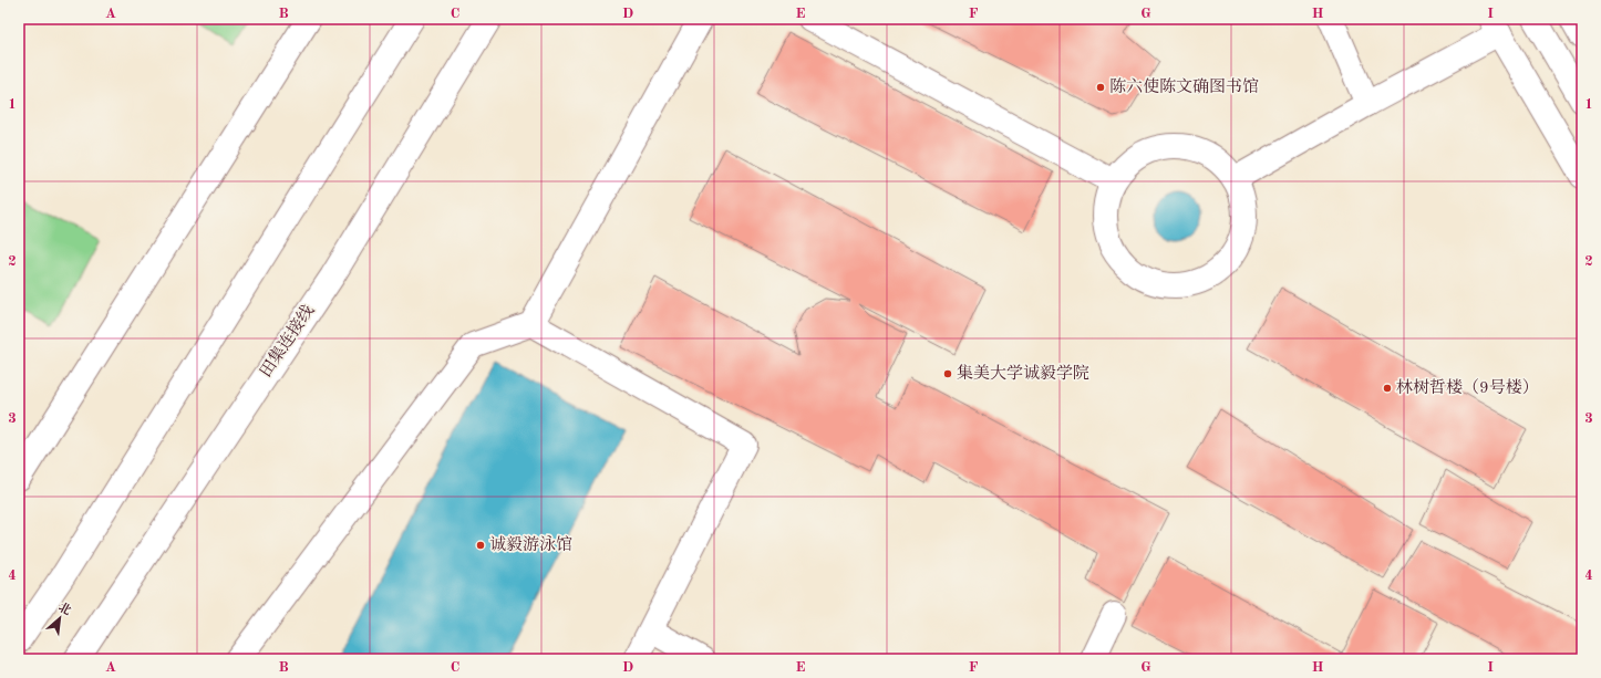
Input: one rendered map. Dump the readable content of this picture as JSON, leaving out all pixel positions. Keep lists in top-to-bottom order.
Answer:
{
  "streets": {
    "main road": ["田集连接线"]
  },
  "places": [
    "陈六使陈文确图书馆",
    "集美大学诚毅学院",
    "林树哲楼（9号楼）",
    "诚毅游泳馆"
  ],
  "north": "top right",
  "grid": {
    "columns": [
      "A",
      "B",
      "C",
      "D",
      "E",
      "F",
      "G",
      "H",
      "I"
    ],
    "rows": [
      "1",
      "2",
      "3",
      "4"
    ]
  }
}
